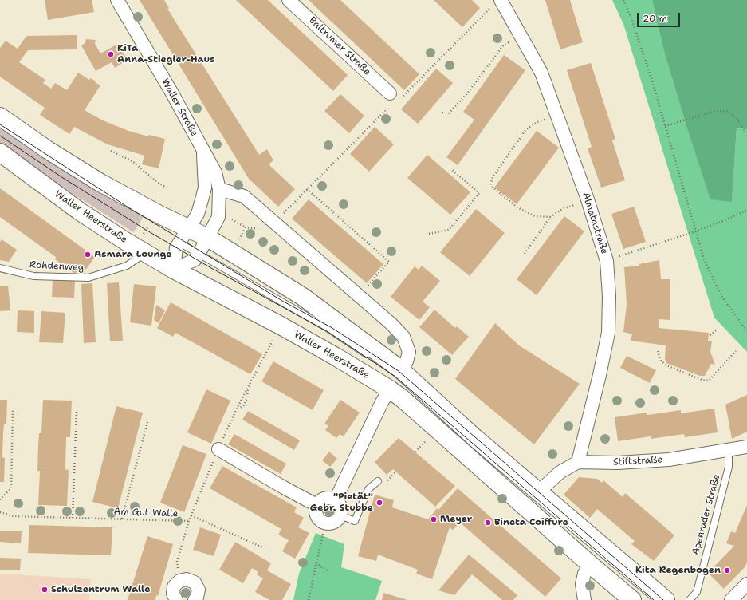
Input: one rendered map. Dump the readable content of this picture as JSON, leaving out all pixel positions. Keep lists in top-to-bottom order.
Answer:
{
  "streets": {
    "main road": ["Waller Heerstraße"],
    "street": [
      "Baltrumer Straße",
      "Waller Straße",
      "Almatastraße",
      "Stiftstraße"
    ],
    "lane": ["Rohdenweg", "Apenrader Straße"],
    "path": ["Am Gut Walle"]
  },
  "crossings": [
    ["Waller Straße", "Waller Heerstraße"],
    ["Waller Heerstraße", "Rohdenweg"],
    ["Waller Heerstraße", "Am Gut Walle"],
    ["Almatastraße", "Stiftstraße"],
    ["Stiftstraße", "Apenrader Straße"]
  ],
  "places": [
    "KiTa Anna-Stiegler-Haus",
    "Asmara Lounge",
    "\"Pietät\" Gebr. Stubbe",
    "Meyer",
    "Bineta Coiffure",
    "Kita Regenbogen",
    "Schulzentrum Walle"
  ],
  "scale_bar": "20 m"
}
